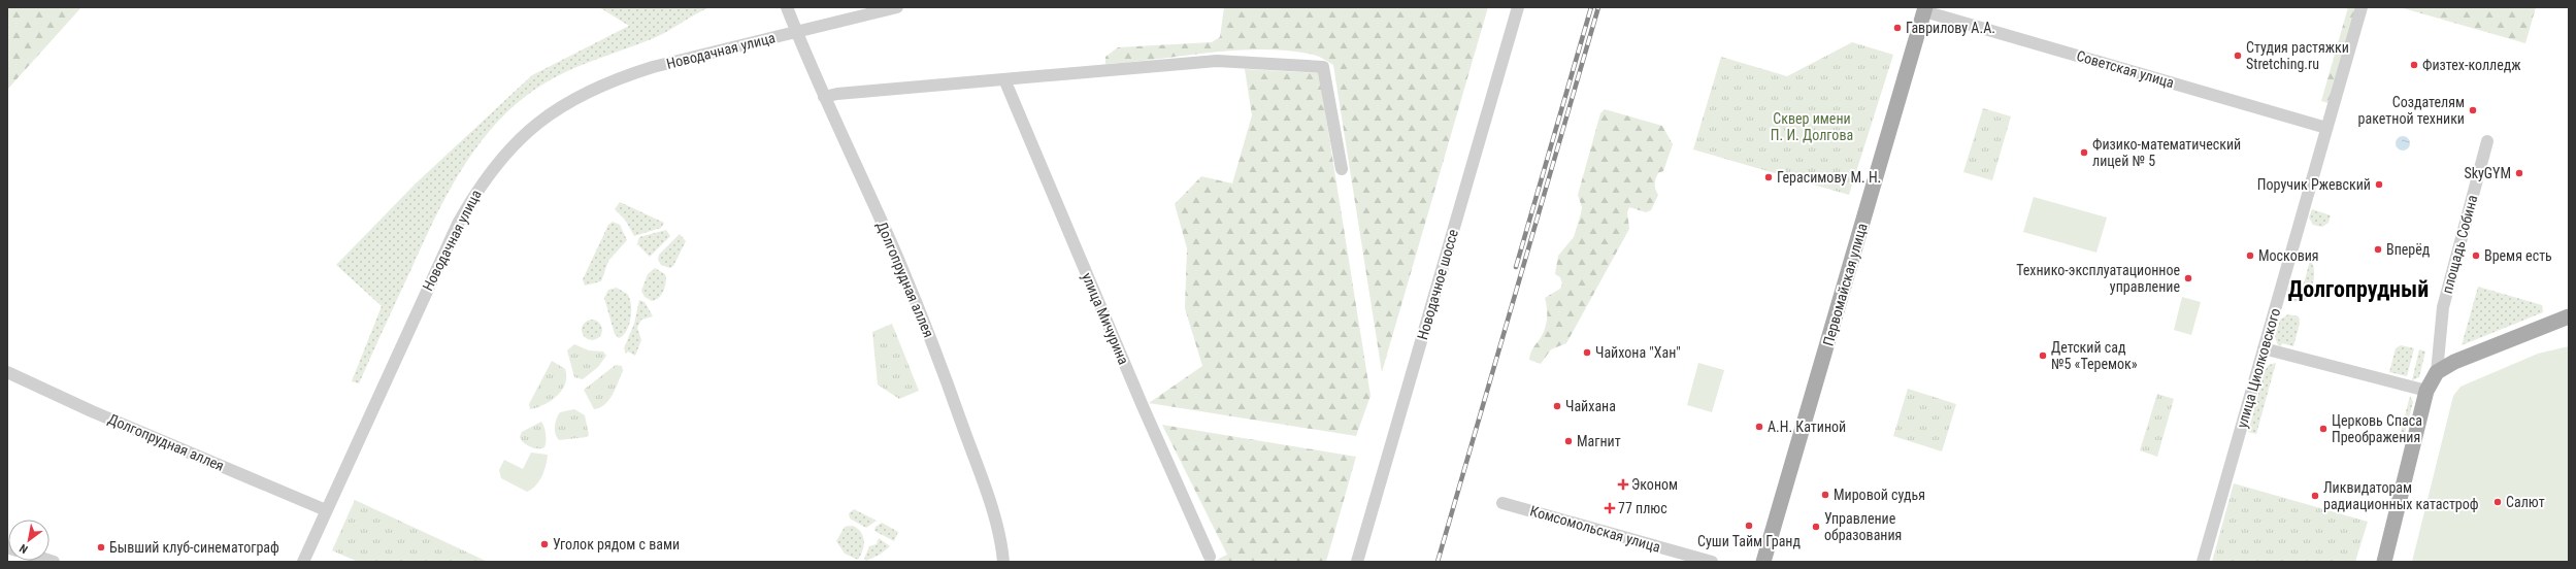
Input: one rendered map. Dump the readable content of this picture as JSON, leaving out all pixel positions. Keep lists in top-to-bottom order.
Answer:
{
  "streets": {
    "main road": ["Первомайская улица"],
    "street": [
      "Новодачная улица",
      "Советская улица",
      "площадь Собина",
      "Долгопрудная аллея",
      "Новодачное шоссе",
      "улица Мичурина",
      "улица Циолковского",
      "Комсомольская улица"
    ]
  },
  "crossings": [
    ["Новодачная улица", "Долгопрудная аллея"],
    ["Советская улица", "Первомайская улица"],
    ["Советская улица", "улица Циолковского"]
  ],
  "districts": ["Долгопрудный"],
  "parks": ["Сквер имени П. И. Долгова"],
  "places": {
    "other": [
      "Гаврилову А.А.",
      "Студия растяжки Stretching.ru",
      "Физтех-колледж",
      "Создателям ракетной техники",
      "Физико-математический лицей № 5",
      "SkyGYM",
      "Герасимову М. Н.",
      "Поручик Ржевский",
      "Вперёд",
      "Московия",
      "Время есть",
      "Технико-эксплуатационное управление",
      "Чайхона \"Хан\"",
      "Детский сад №5 «Теремок»",
      "Чайхана",
      "А.Н. Катиной",
      "Церковь Спаса Преображения",
      "Магнит",
      "Мировой судья",
      "Ликвидаторам радиационных катастроф",
      "Салют",
      "Суши Тайм Гранд",
      "Управление образования",
      "Уголок рядом с вами",
      "Бывший клуб-синематограф"
    ],
    "health": ["Эконом", "77 плюс"]
  },
  "north": "bottom left"
}
